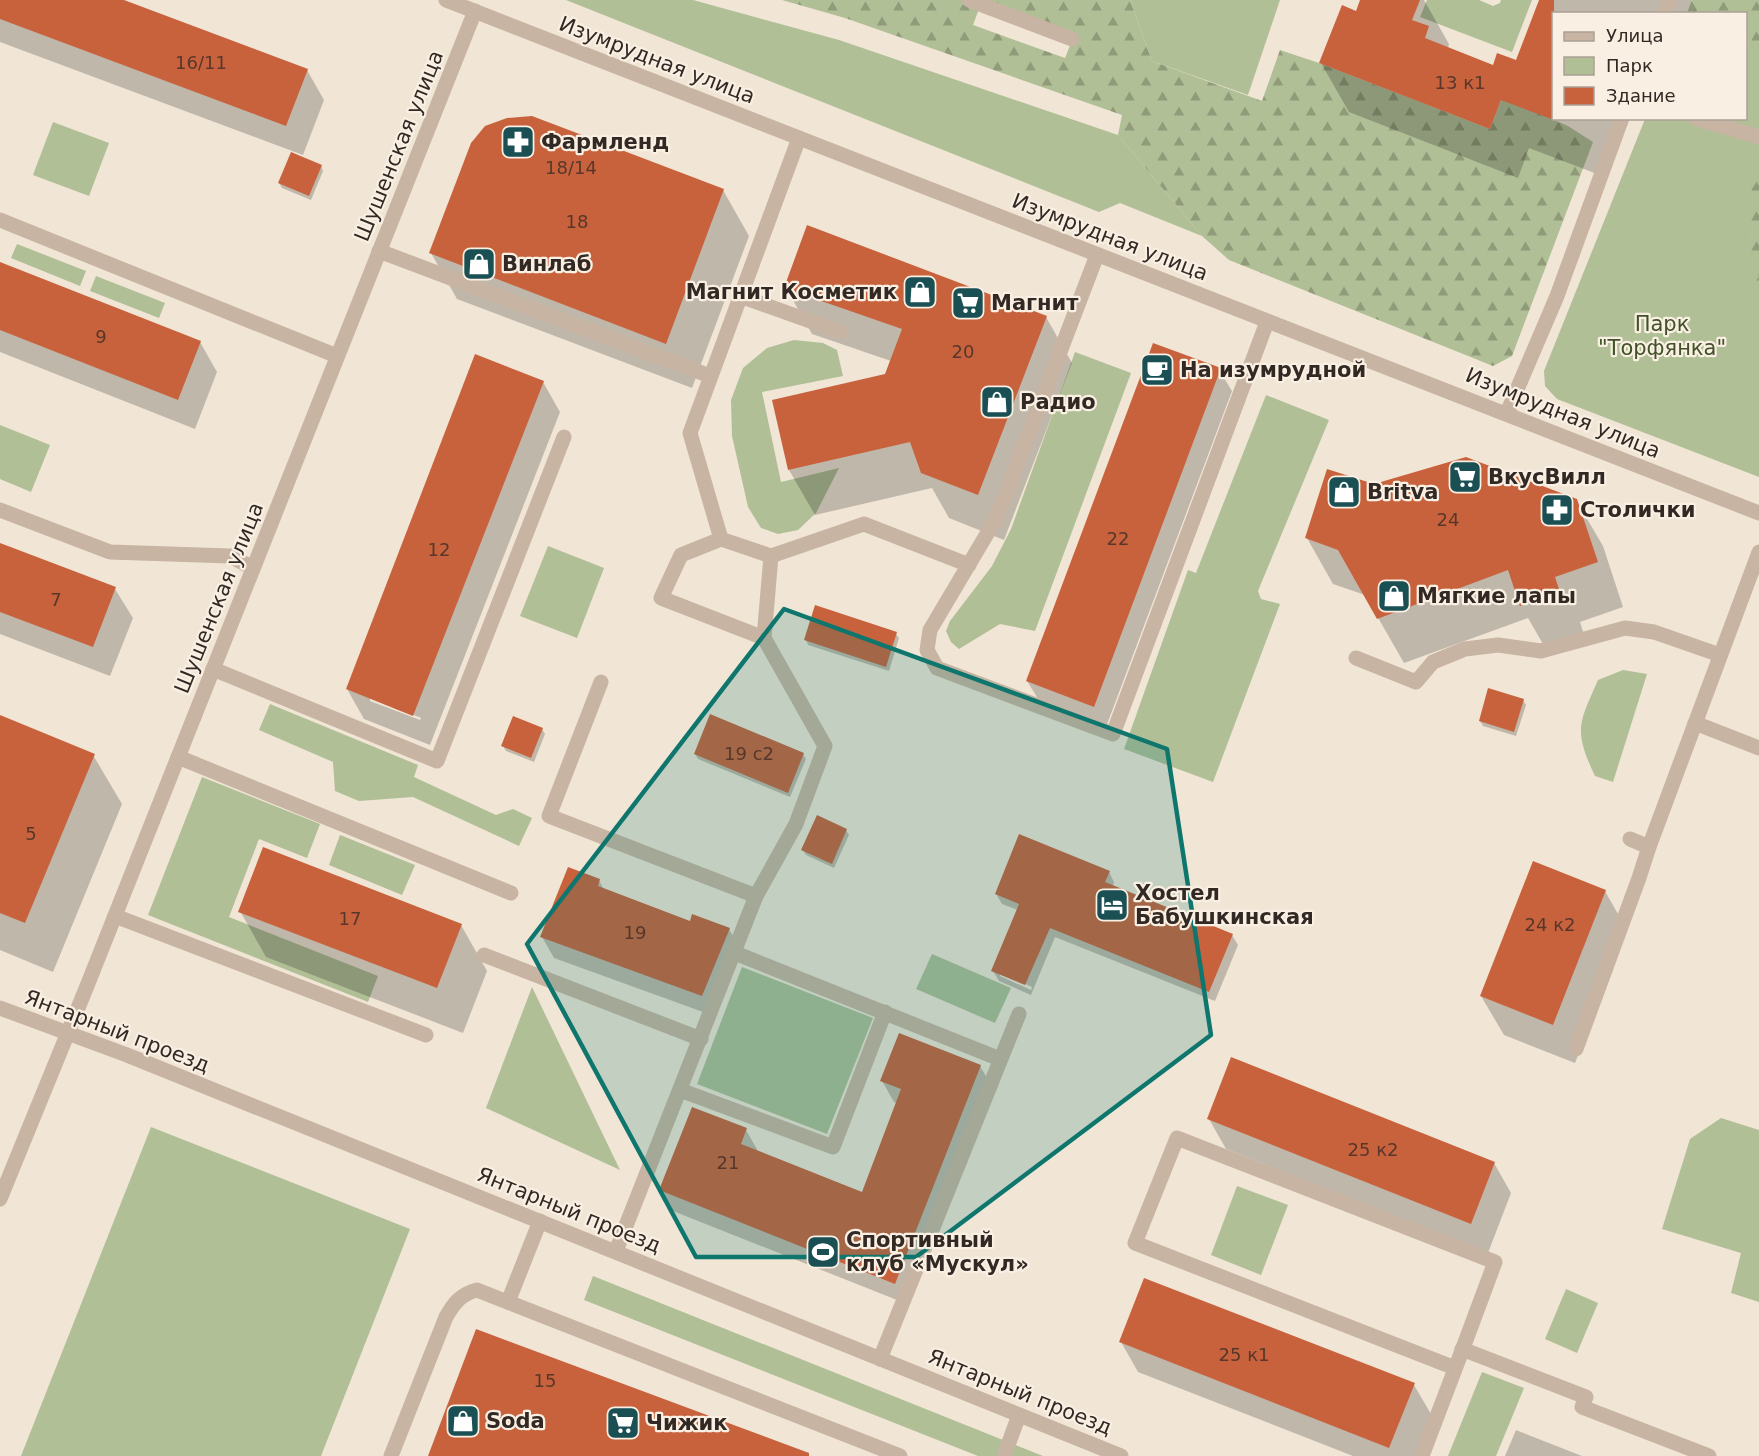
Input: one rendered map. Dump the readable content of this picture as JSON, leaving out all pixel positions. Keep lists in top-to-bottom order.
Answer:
{
  "streets": {
    "street": ["Изумрудная улица", "Шушенская улица", "Янтарный проезд"]
  },
  "crossings": [
    ["Изумрудная улица", "Шушенская улица"],
    ["Шушенская улица", "Янтарный проезд"]
  ],
  "parks": ["Парк \"Торфянка\""],
  "places": {
    "pharmacy": ["Фармленд", "Столички"],
    "shop": [
      "Винлаб",
      "Магнит Косметик",
      "Радио",
      "Britva",
      "Мягкие лапы",
      "Soda"
    ],
    "supermarket": ["Магнит", "ВкусВилл", "Чижик"],
    "cafe": ["На изумрудной"],
    "hotel": ["Хостел Бабушкинская"],
    "sports": ["Спортивный клуб «Мускул»"]
  },
  "house_numbers": [
    "16/11",
    "13 к1",
    "18/14",
    "18",
    "9",
    "20",
    "24",
    "22",
    "12",
    "7",
    "19 с2",
    "5",
    "17",
    "24 к2",
    "19",
    "25 к2",
    "21",
    "25 к1",
    "15"
  ],
  "legend": ["Улица", "Парк", "Здание"]
}
